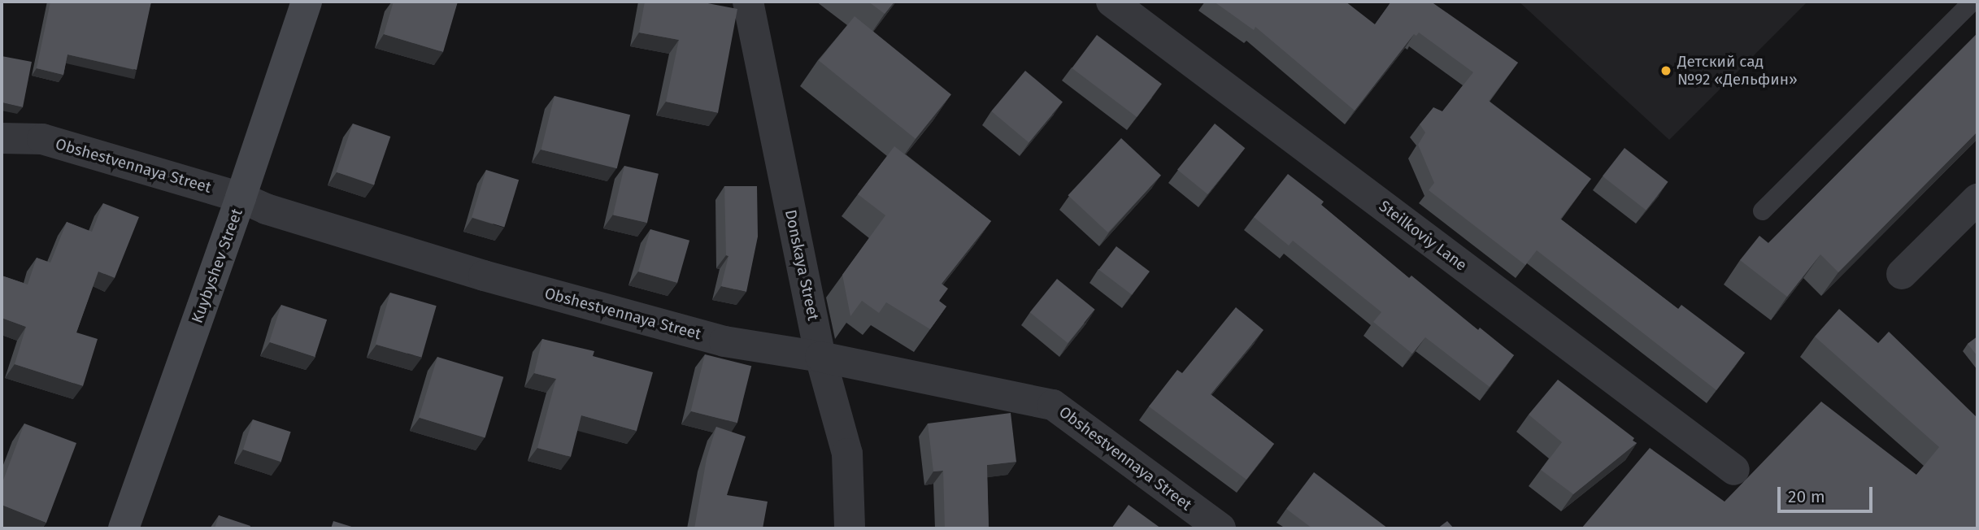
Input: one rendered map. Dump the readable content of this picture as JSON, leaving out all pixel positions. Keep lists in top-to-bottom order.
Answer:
{
  "streets": {
    "main road": ["Kuybyshev Street"],
    "street": ["Obshestvennaya Street", "Steilkoviy Lane", "Donskaya Street"]
  },
  "crossings": [
    ["Obshestvennaya Street", "Donskaya Street"],
    ["Obshestvennaya Street", "Kuybyshev Street"]
  ],
  "places": ["Детский сад №92 «Дельфин»"],
  "scale_bar": "20 m"
}
